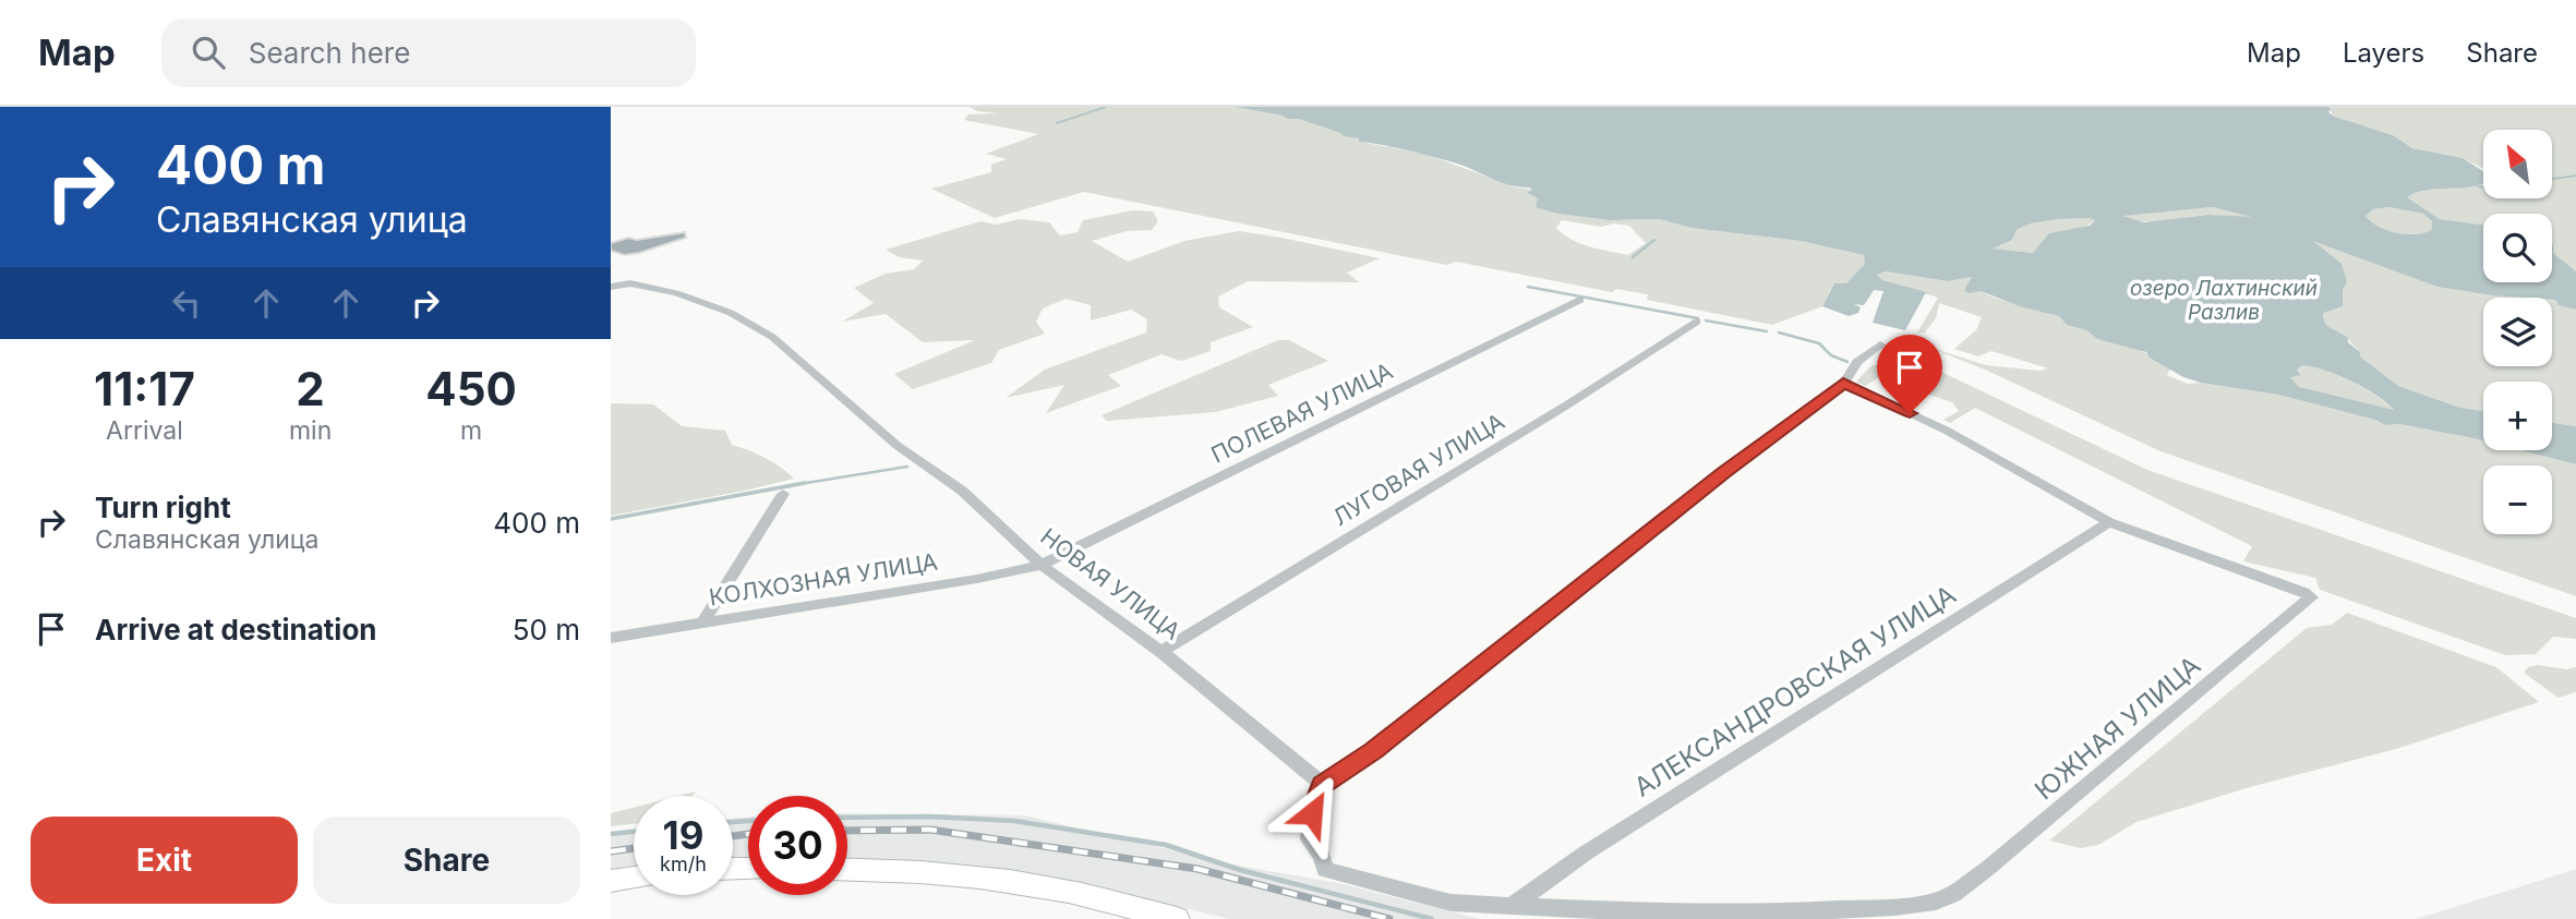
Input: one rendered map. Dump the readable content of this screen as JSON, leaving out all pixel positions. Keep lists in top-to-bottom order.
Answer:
{
  "streets": {
    "street": [
      "ПОЛЕВАЯ УЛИЦА",
      "ЛУГОВАЯ УЛИЦА",
      "КОЛХОЗНАЯ УЛИЦА",
      "НОВАЯ УЛИЦА",
      "АЛЕКСАНДРОВСКАЯ УЛИЦА",
      "ЮЖНАЯ УЛИЦА"
    ]
  },
  "crossings": [
    ["ПОЛЕВАЯ УЛИЦА", "КОЛХОЗНАЯ УЛИЦА"],
    ["ПОЛЕВАЯ УЛИЦА", "НОВАЯ УЛИЦА"],
    ["ЛУГОВАЯ УЛИЦА", "НОВАЯ УЛИЦА"],
    ["КОЛХОЗНАЯ УЛИЦА", "НОВАЯ УЛИЦА"],
    ["АЛЕКСАНДРОВСКАЯ УЛИЦА", "ЮЖНАЯ УЛИЦА"]
  ],
  "water": ["озеро Лахтинский Разлив"],
  "north": "top left",
  "page": {
    "header": "Map",
    "search": "Search here",
    "nav": ["Map", "Layers", "Share"],
    "turn": ["400 m", "Славянская улица"],
    "map_buttons": ["+", "−"],
    "eta": [
      "11:17",
      "Arrival",
      "2",
      "min",
      "450",
      "m"
    ],
    "list": [
      {
        "name": "Turn right",
        "note": "Славянская улица",
        "value": "400 m"
      },
      {
        "name": "Arrive at destination",
        "value": "50 m"
      }
    ],
    "speed": "19 km/h",
    "limit": "30",
    "buttons": ["Exit", "Share"]
  }
}
